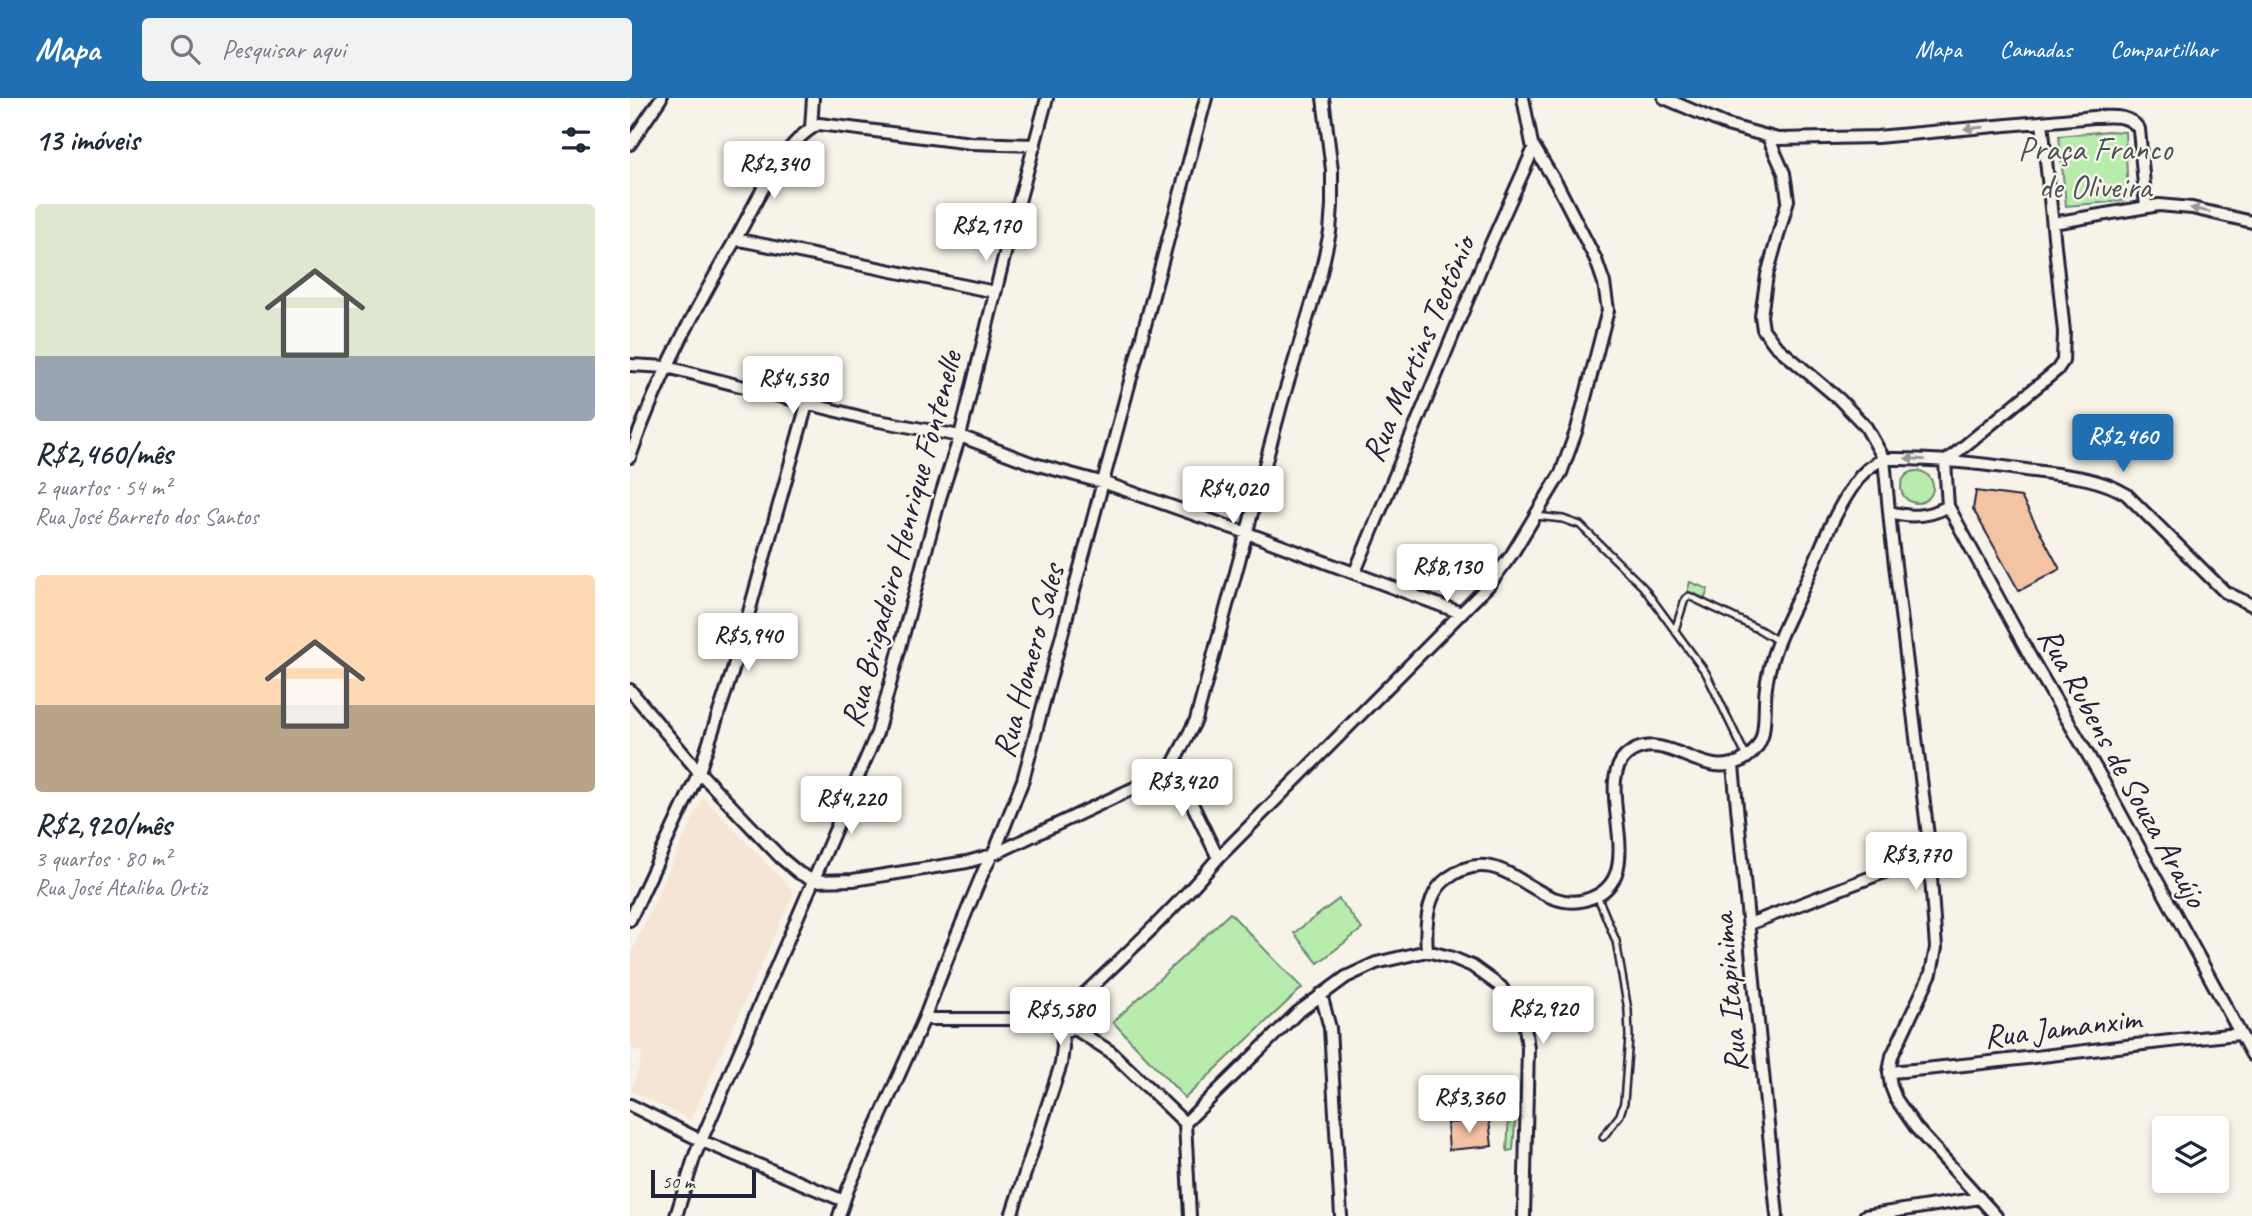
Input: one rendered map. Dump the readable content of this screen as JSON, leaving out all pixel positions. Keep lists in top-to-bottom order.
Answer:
{
  "streets": {
    "street": [
      "Rua Martins Teotônio",
      "Rua Brigadeiro Henrique Fontenelle",
      "Rua Homero Sales",
      "Rua Rubens de Souza Araújo",
      "Rua Itapinima",
      "Rua Jamanxim"
    ]
  },
  "crossings": [
    ["Rua Rubens de Souza Araújo", "Rua Jamanxim"]
  ],
  "parks": ["Praça Franco de Oliveira"],
  "scale_bar": "50 m",
  "page": {
    "header": "Mapa",
    "search": "Pesquisar aqui",
    "nav": ["Mapa", "Camadas", "Compartilhar"],
    "heading": "13 imóveis",
    "price": [
      "R$2,340",
      "R$2,170",
      "R$4,530",
      "R$2,460",
      "R$4,020",
      "R$8,130",
      "R$5,940",
      "R$3,420",
      "R$4,220",
      "R$3,770",
      "R$2,920",
      "R$5,580",
      "R$3,360"
    ],
    "list": [
      {
        "name": "R$2,460/mês",
        "note": "2 quartos · 54 m² · Rua José Barreto dos Santos"
      },
      {
        "name": "R$2,920/mês",
        "note": "3 quartos · 80 m² · Rua José Ataliba Ortiz"
      }
    ],
    "scale": "50 m"
  }
}
